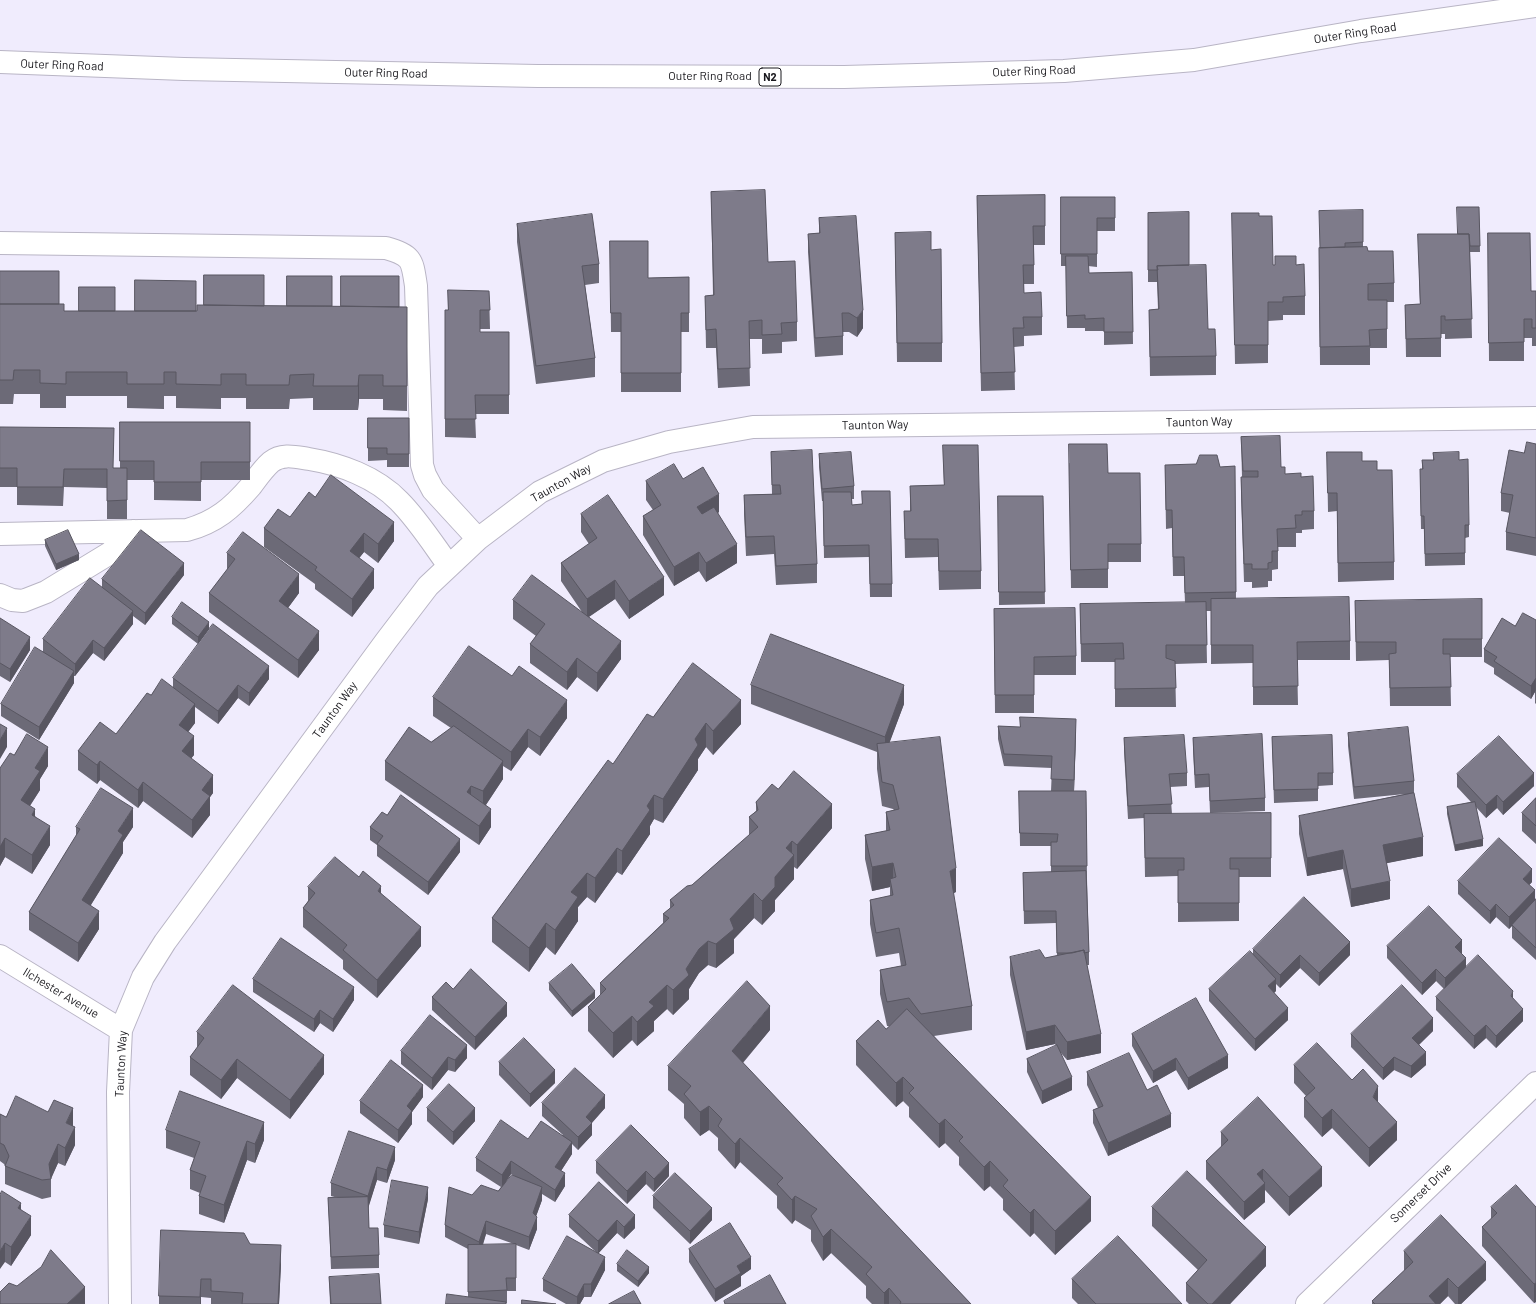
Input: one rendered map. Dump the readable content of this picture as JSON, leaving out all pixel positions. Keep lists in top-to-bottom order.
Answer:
{
  "streets": {
    "main road": [
      "Outer Ring Road",
      "N2",
      "Taunton Way",
      "Ilchester Avenue",
      "Somerset Drive"
    ]
  },
  "crossings": [
    ["Taunton Way", "Ilchester Avenue"]
  ]
}
